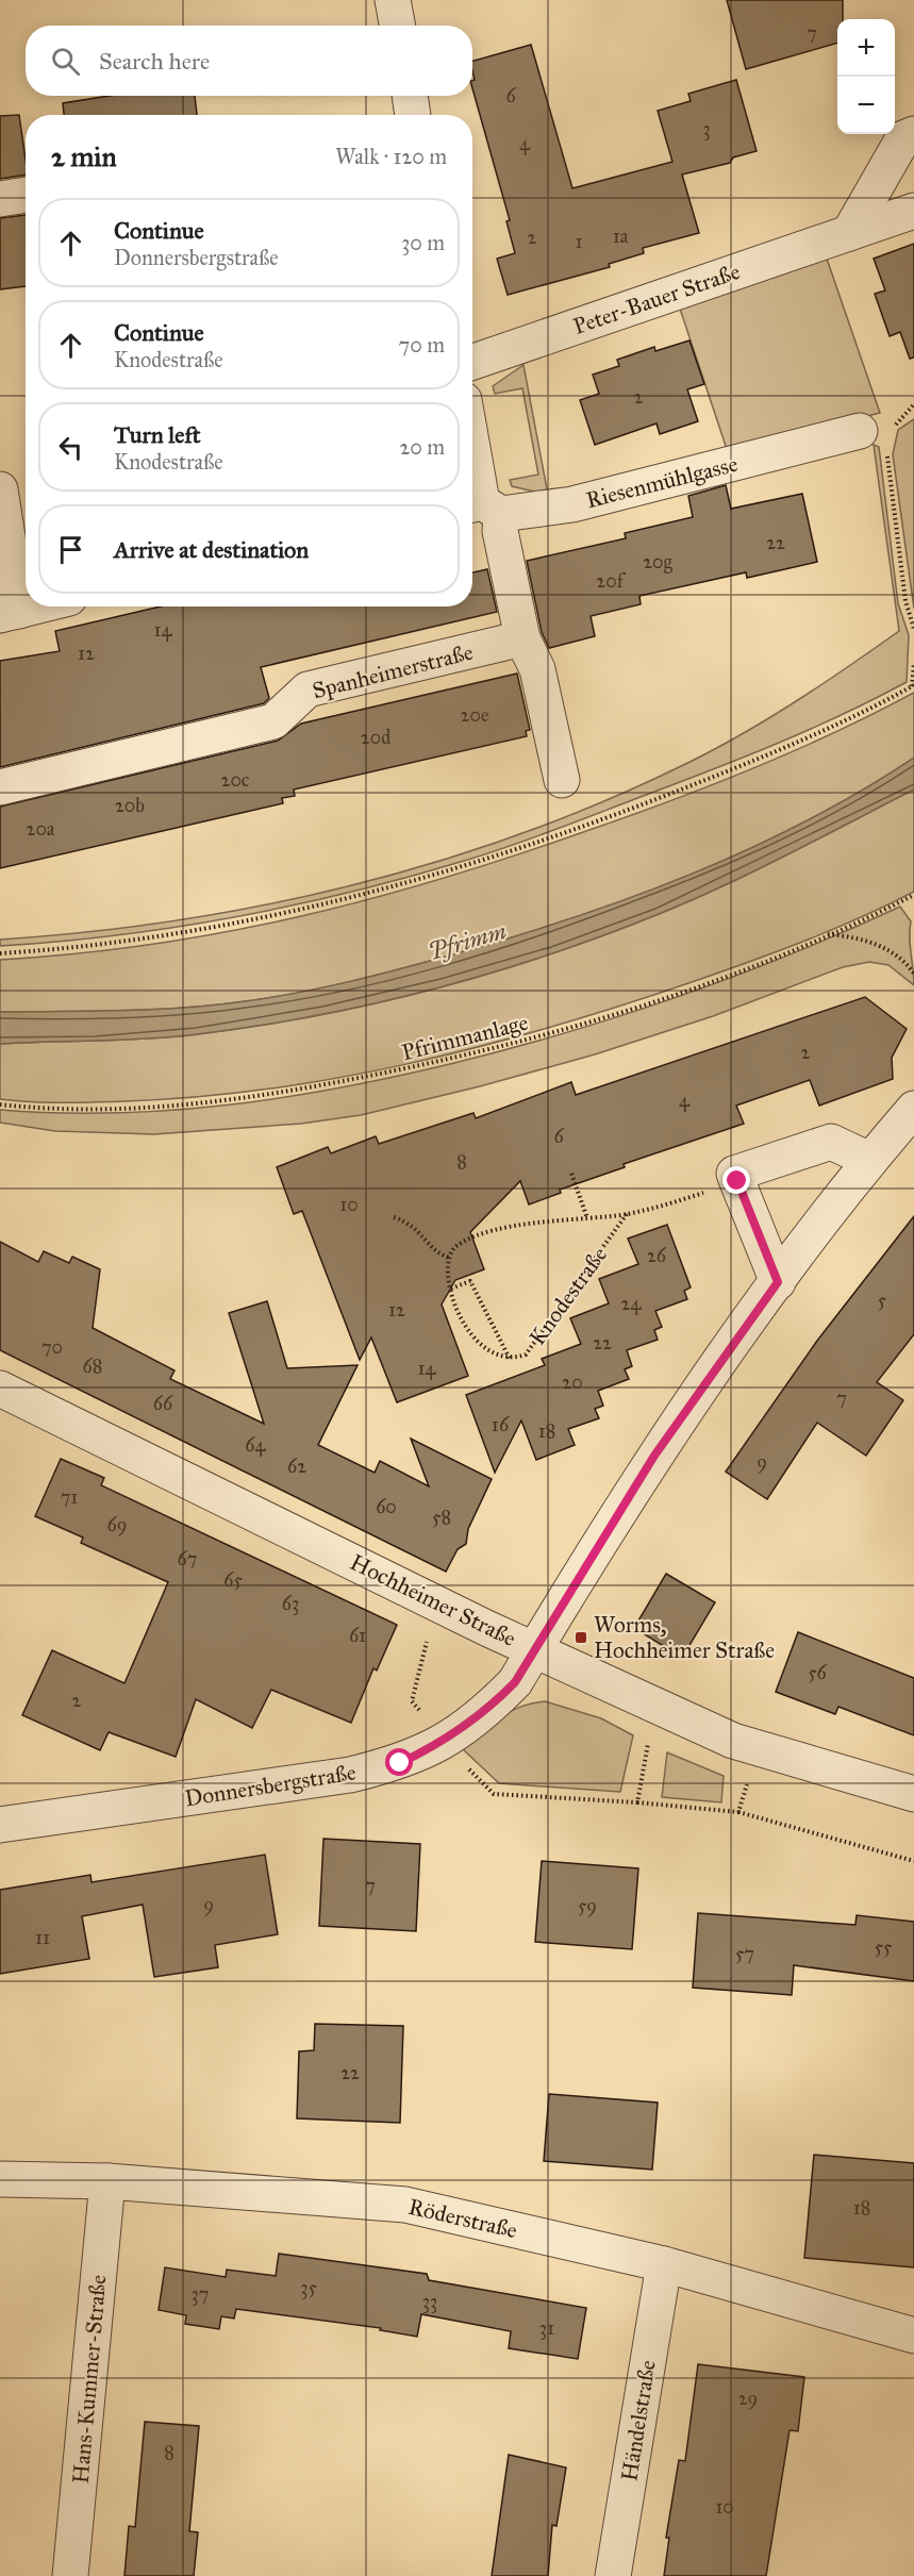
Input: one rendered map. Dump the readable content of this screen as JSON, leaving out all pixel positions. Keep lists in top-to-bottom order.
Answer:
{
  "streets": {
    "street": [
      "Peter-Bauer Straße",
      "Riesenmühlgasse",
      "Spanheimerstraße",
      "Hochheimer Straße",
      "Donnersbergstraße",
      "Röderstraße",
      "Hans-Kummer-Straße",
      "Händelstraße"
    ],
    "path": ["Pfrimmanlage", "Knodestraße"]
  },
  "crossings": [
    ["Hochheimer Straße", "Donnersbergstraße"],
    ["Röderstraße", "Hans-Kummer-Straße"],
    ["Röderstraße", "Händelstraße"]
  ],
  "water": ["Pfrimm"],
  "places": {
    "transit": ["Worms, Hochheimer Straße"]
  },
  "house_numbers": [
    "7",
    "6",
    "3",
    "4",
    "1a",
    "2",
    "1",
    "2",
    "22",
    "20g",
    "20f",
    "14",
    "12",
    "20e",
    "20d",
    "20c",
    "20b",
    "20a",
    "2",
    "4",
    "6",
    "8",
    "10",
    "26",
    "5",
    "24",
    "12",
    "22",
    "70",
    "68",
    "14",
    "20",
    "7",
    "66",
    "16",
    "18",
    "64",
    "9",
    "62",
    "71",
    "60",
    "58",
    "69",
    "67",
    "65",
    "63",
    "61",
    "56",
    "2",
    "7",
    "9",
    "59",
    "11",
    "55",
    "57",
    "22",
    "18",
    "35",
    "37",
    "33",
    "31",
    "29",
    "8",
    "10"
  ],
  "page": {
    "map_buttons": ["+", "−"],
    "search": "Search here",
    "heading": ["2 min", "Walk · 120 m"],
    "list": [
      ["Continue", "Donnersbergstraße", "30 m"],
      ["Continue", "Knodestraße", "70 m"],
      ["Turn left", "Knodestraße", "20 m"],
      "Arrive at destination"
    ]
  }
}
